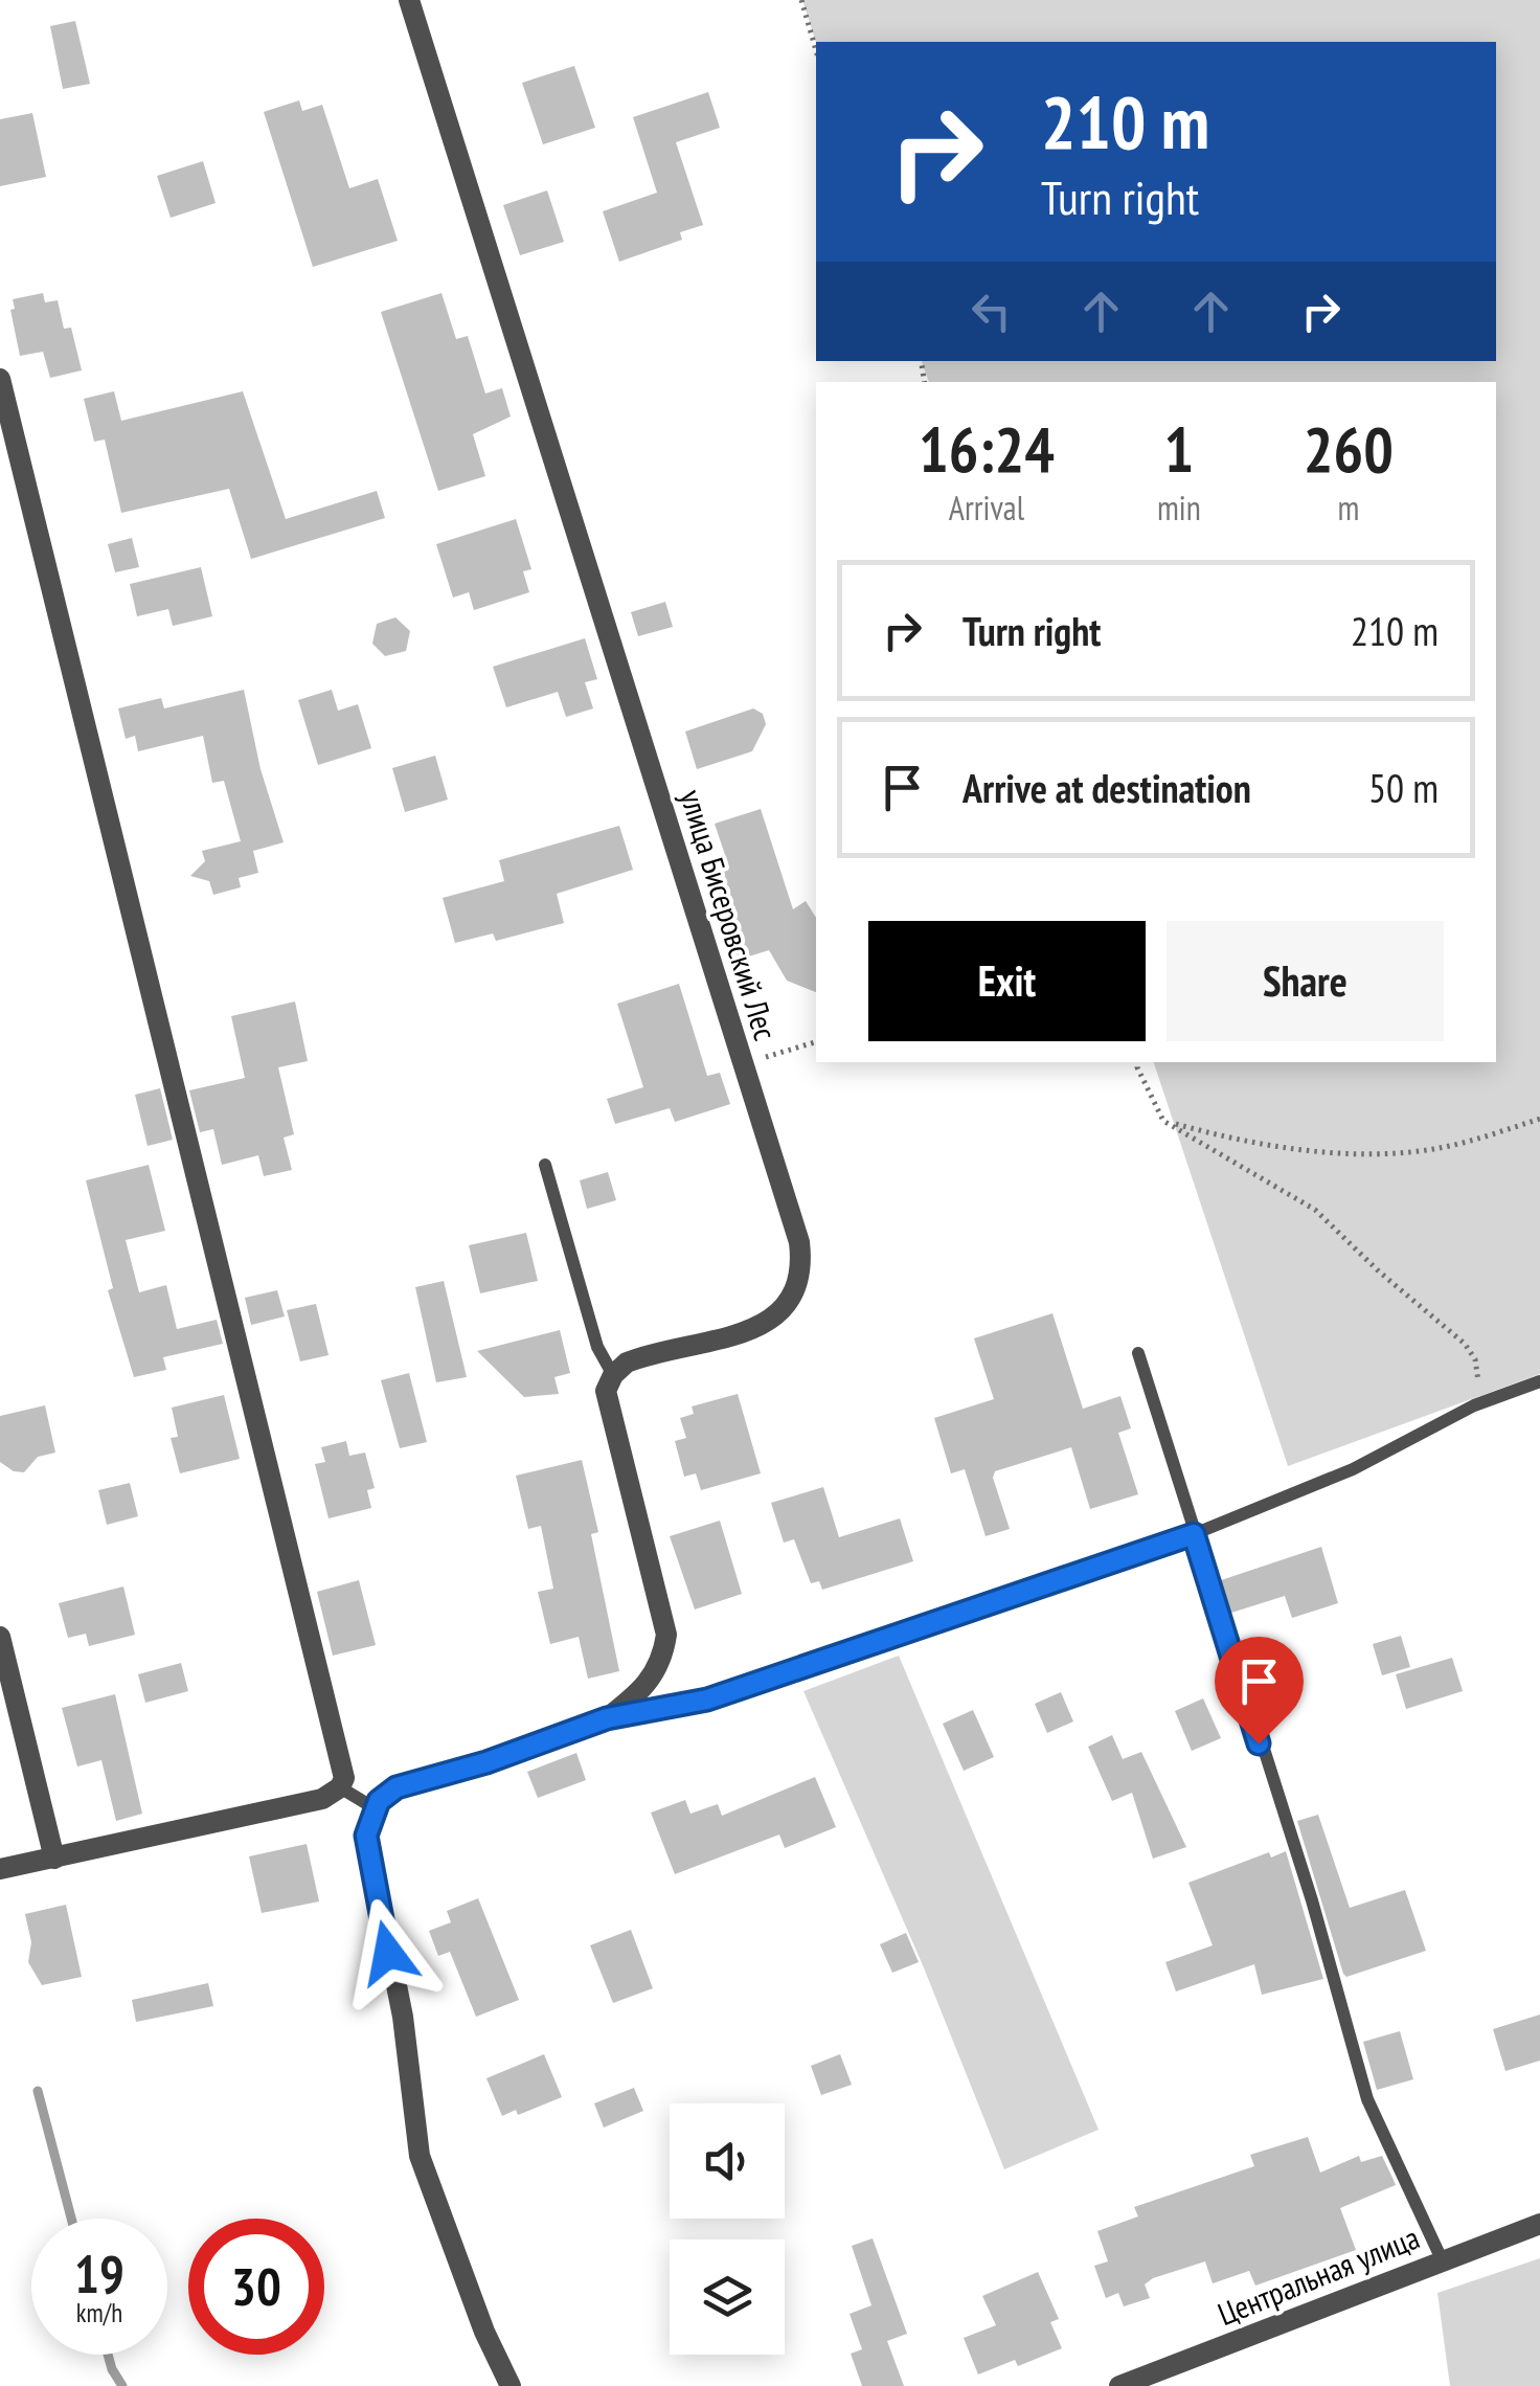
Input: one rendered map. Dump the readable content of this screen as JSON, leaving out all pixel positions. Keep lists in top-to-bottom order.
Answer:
{
  "streets": {
    "street": ["улица Бисеровский Лес", "Центральная улица"]
  },
  "page": {
    "turn": ["210 m", "Turn right"],
    "eta": [
      "16:24",
      "Arrival",
      "1",
      "min",
      "260",
      "m"
    ],
    "list": [
      {
        "name": "Turn right",
        "value": "210 m"
      },
      {
        "name": "Arrive at destination",
        "value": "50 m"
      }
    ],
    "buttons": ["Exit", "Share"],
    "speed": "19 km/h",
    "limit": "30"
  }
}
